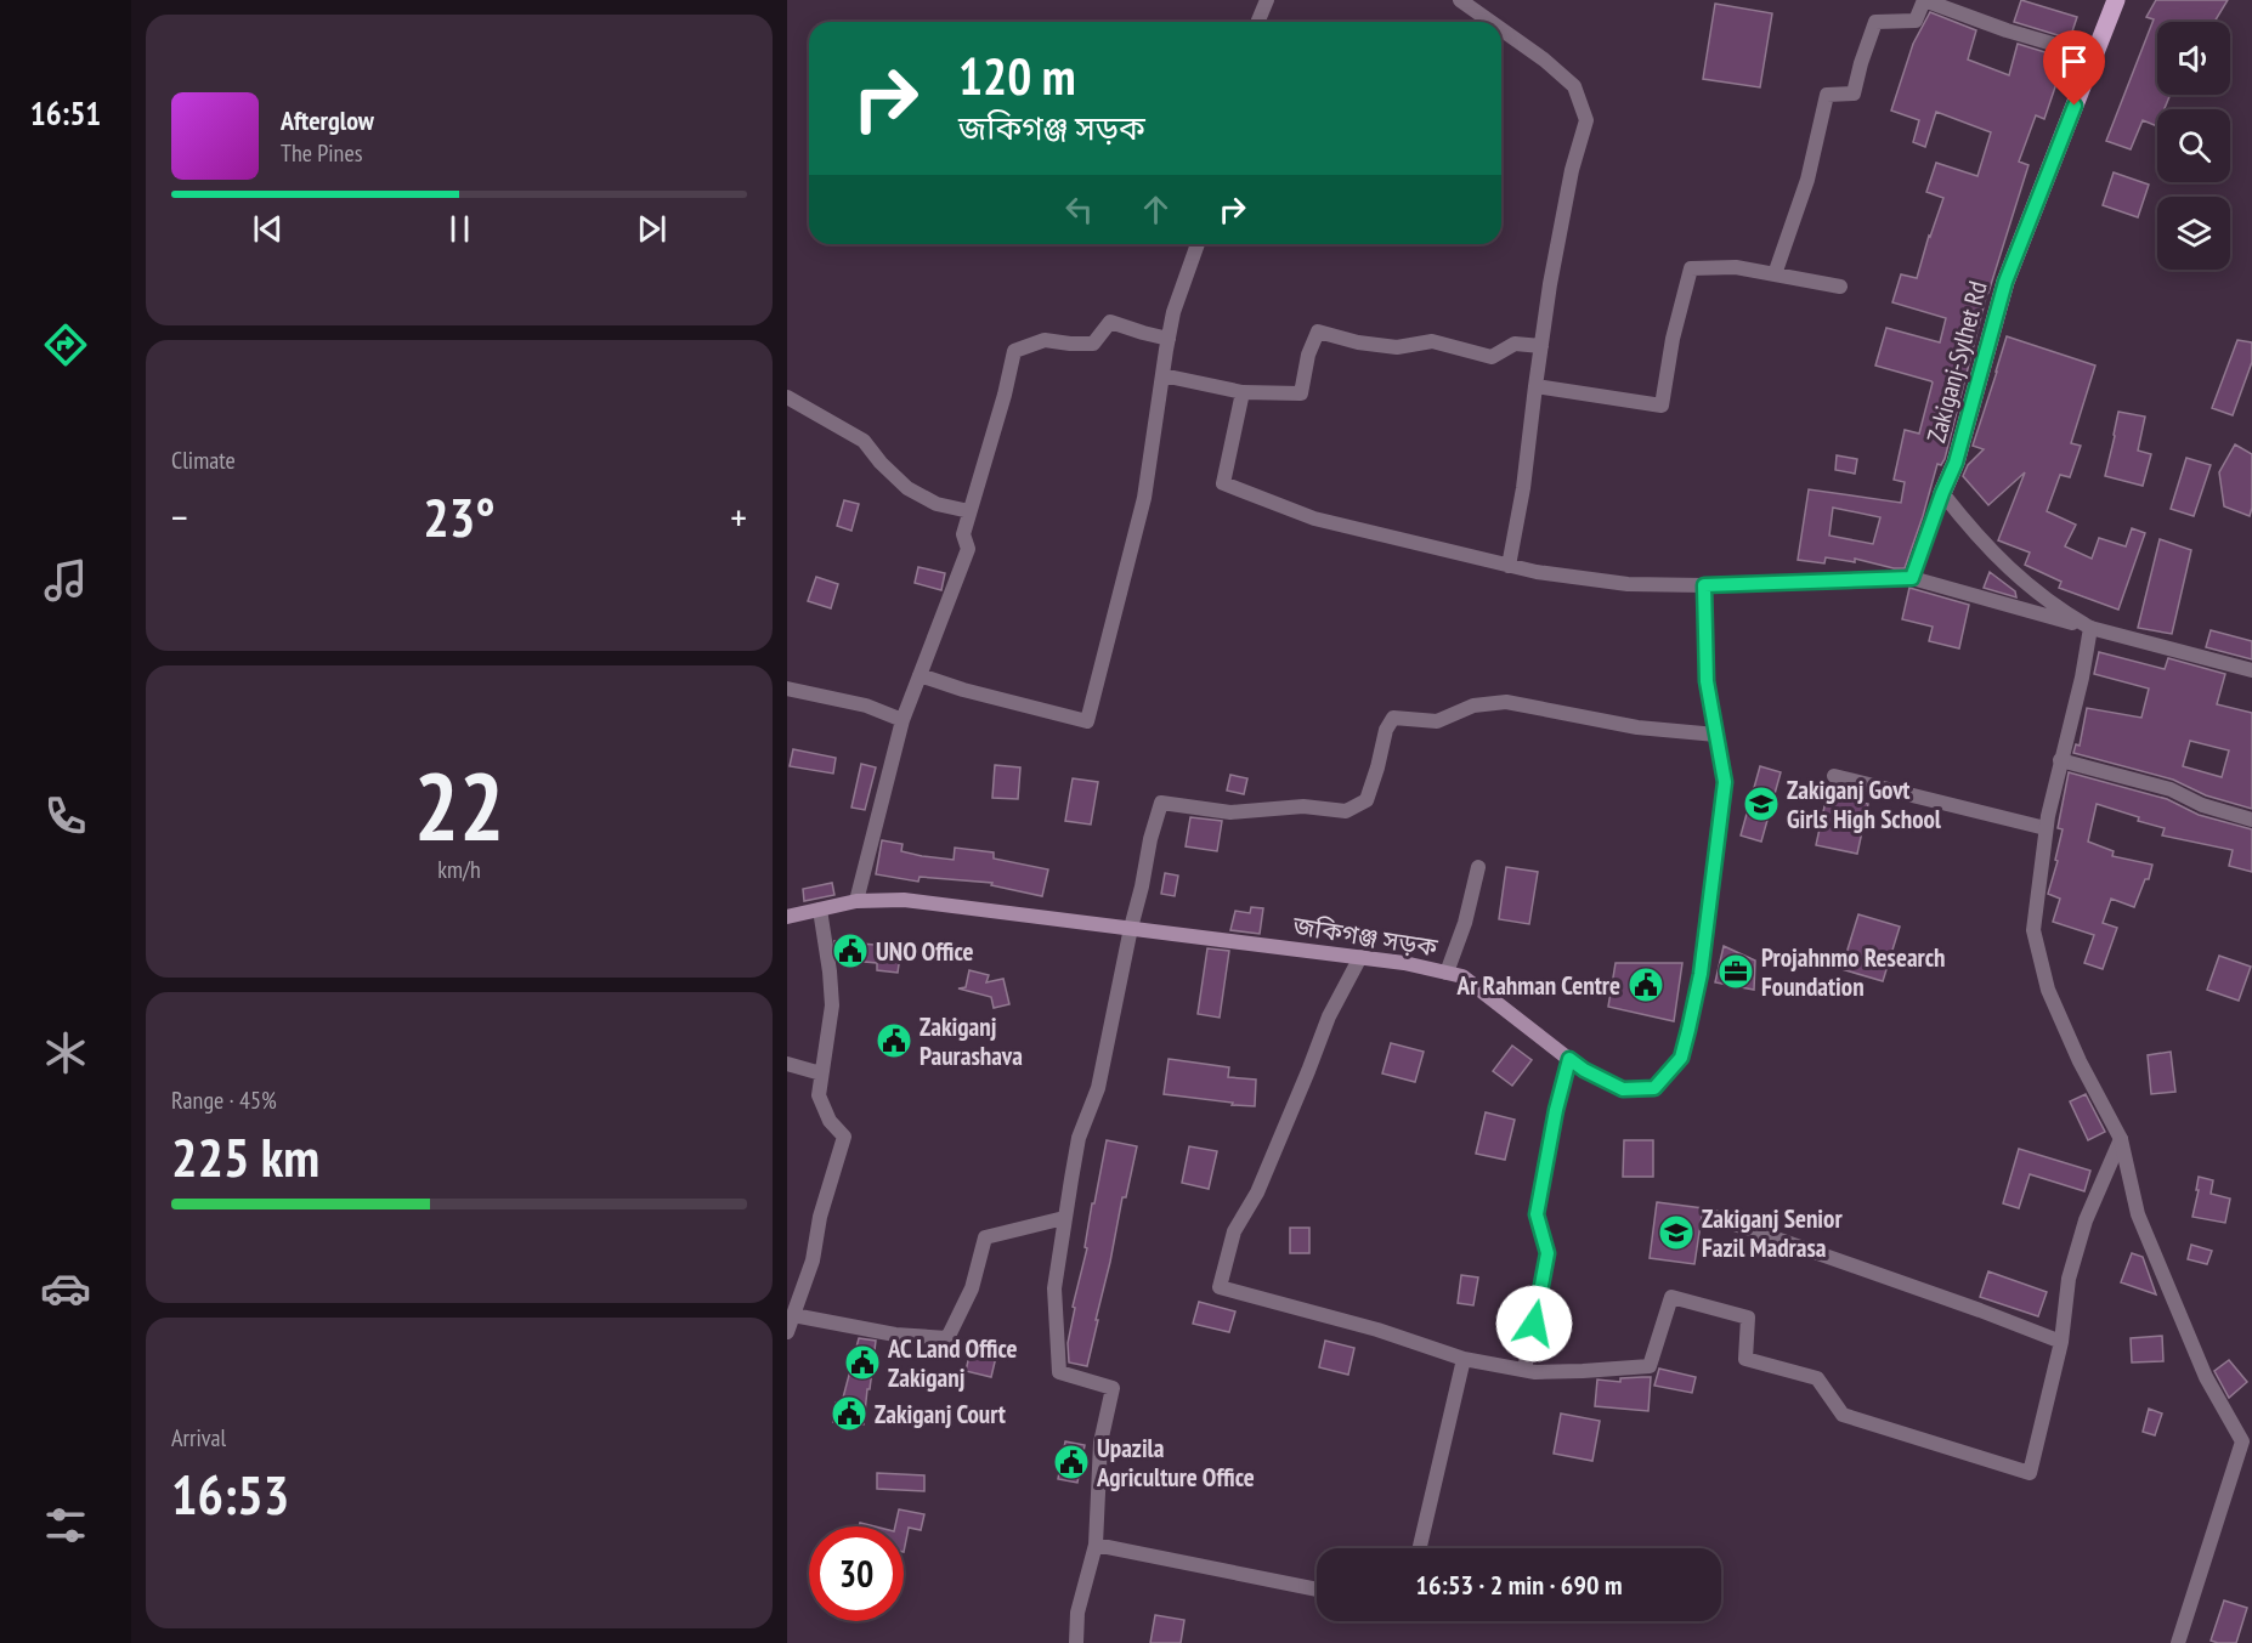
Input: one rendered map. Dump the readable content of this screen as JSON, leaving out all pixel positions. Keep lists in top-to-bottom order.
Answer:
{
  "streets": {
    "main road": ["Zakiganj-Sylhet Rd", "জকিগঞ্জ সড়ক"]
  },
  "places": {
    "school or university": ["Zakiganj Govt Girls High School", "Zakiganj Senior Fazil Madrasa"],
    "public building": [
      "UNO Office",
      "Ar Rahman Centre",
      "Zakiganj Paurashava",
      "AC Land Office Zakiganj",
      "Zakiganj Court",
      "Upazila Agriculture Office"
    ],
    "office": ["Projahnmo Research Foundation"]
  },
  "page": {
    "tabs": "16:51",
    "turn": ["120 m", "জকিগঞ্জ সড়ক"],
    "song": ["Afterglow", "The Pines"],
    "tile": [
      "Climate",
      ["22", "km/h"],
      ["Range · 45%", "225 km"],
      ["Arrival", "16:53"]
    ],
    "heat": ["−", "23°", "+"],
    "limit": "30",
    "trip": "16:53 · 2 min · 690 m"
  }
}
